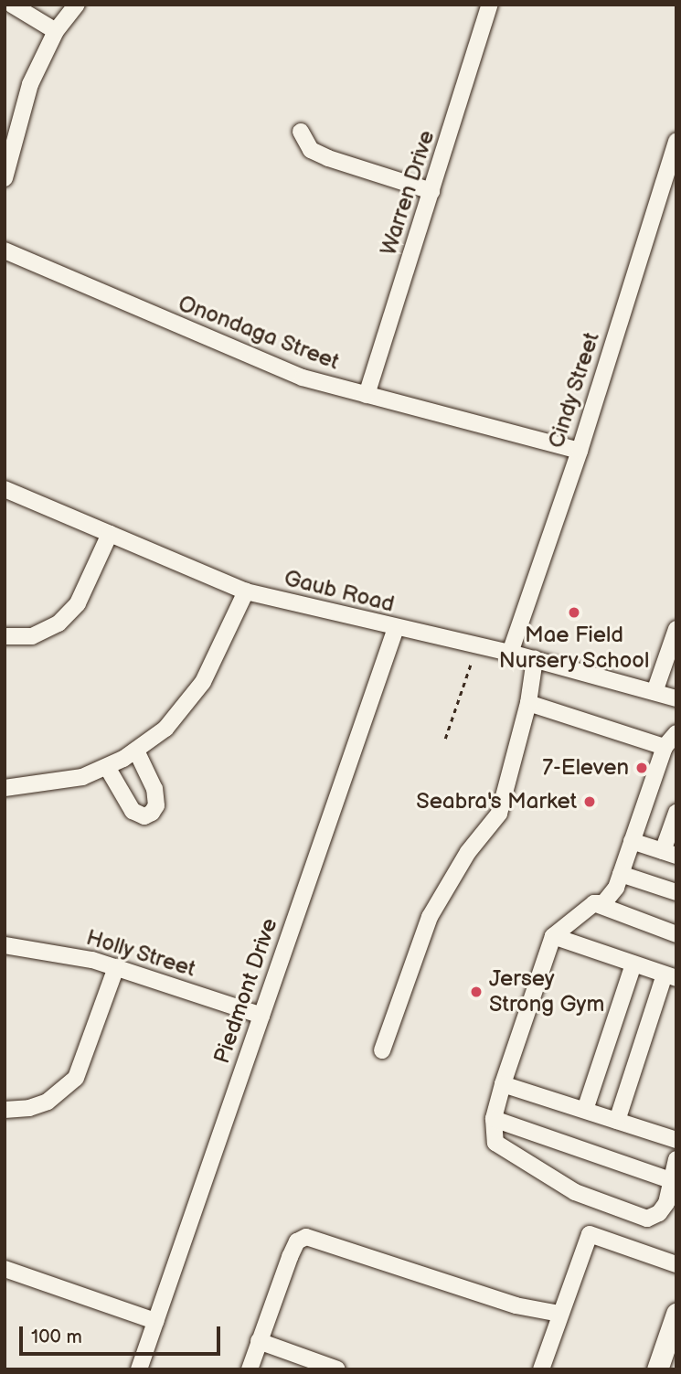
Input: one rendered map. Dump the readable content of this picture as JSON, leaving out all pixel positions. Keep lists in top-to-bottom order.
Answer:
{
  "streets": {
    "street": [
      "Warren Drive",
      "Onondaga Street",
      "Cindy Street",
      "Gaub Road",
      "Holly Street",
      "Piedmont Drive"
    ]
  },
  "crossings": [
    ["Warren Drive", "Onondaga Street"],
    ["Onondaga Street", "Cindy Street"],
    ["Cindy Street", "Gaub Road"],
    ["Gaub Road", "Piedmont Drive"],
    ["Holly Street", "Piedmont Drive"]
  ],
  "places": [
    "Mae Field Nursery School",
    "7-Eleven",
    "Seabra's Market",
    "Jersey Strong Gym"
  ],
  "scale_bar": "100 m"
}
